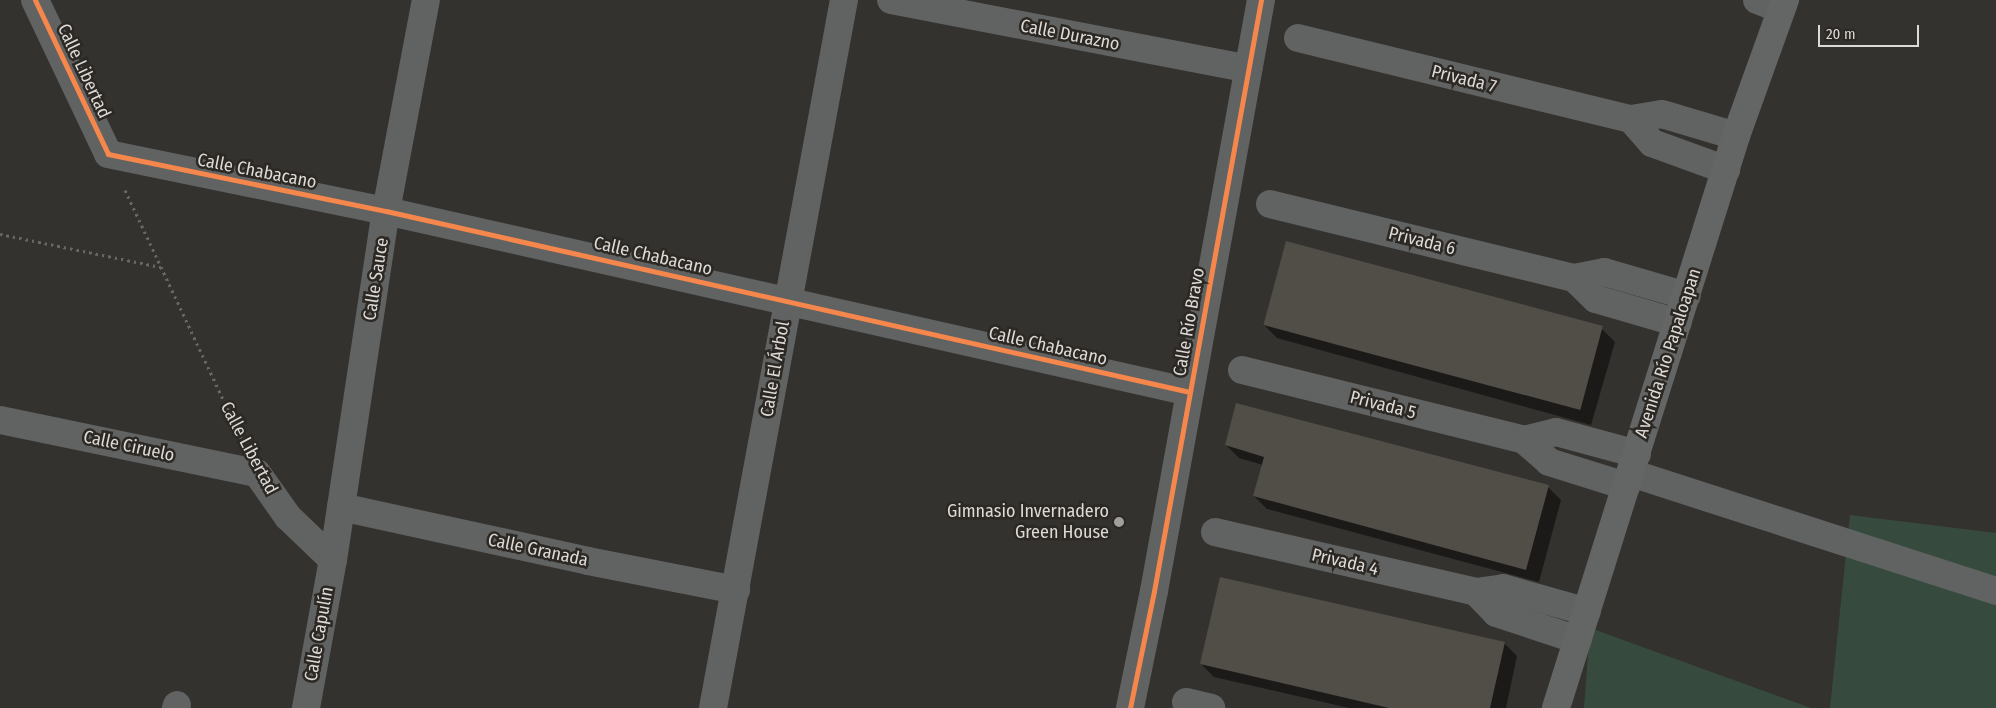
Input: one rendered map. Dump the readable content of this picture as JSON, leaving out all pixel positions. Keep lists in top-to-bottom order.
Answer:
{
  "streets": {
    "main road": ["Avenida Río Papaloapan"],
    "street": [
      "Calle Durazno",
      "Calle Libertad",
      "Privada 7",
      "Calle Chabacano",
      "Privada 6",
      "Calle Sauce",
      "Calle Río Bravo",
      "Calle El Árbol",
      "Privada 5",
      "Calle Ciruelo",
      "Calle Granada",
      "Privada 4",
      "Calle Capulín"
    ]
  },
  "crossings": [
    ["Calle Durazno", "Calle Río Bravo"],
    ["Calle Libertad", "Calle Chabacano"],
    ["Calle Libertad", "Calle Sauce"],
    ["Calle Libertad", "Calle Ciruelo"],
    ["Calle Libertad", "Calle Capulín"],
    ["Privada 7", "Avenida Río Papaloapan"],
    ["Calle Chabacano", "Calle Sauce"],
    ["Calle Chabacano", "Calle Río Bravo"],
    ["Calle Chabacano", "Calle El Árbol"],
    ["Privada 6", "Avenida Río Papaloapan"],
    ["Calle Sauce", "Calle Granada"],
    ["Calle Sauce", "Calle Capulín"],
    ["Avenida Río Papaloapan", "Privada 5"],
    ["Avenida Río Papaloapan", "Privada 4"],
    ["Calle El Árbol", "Calle Granada"]
  ],
  "places": ["Gimnasio Invernadero Green House"],
  "scale_bar": "20 m"
}
